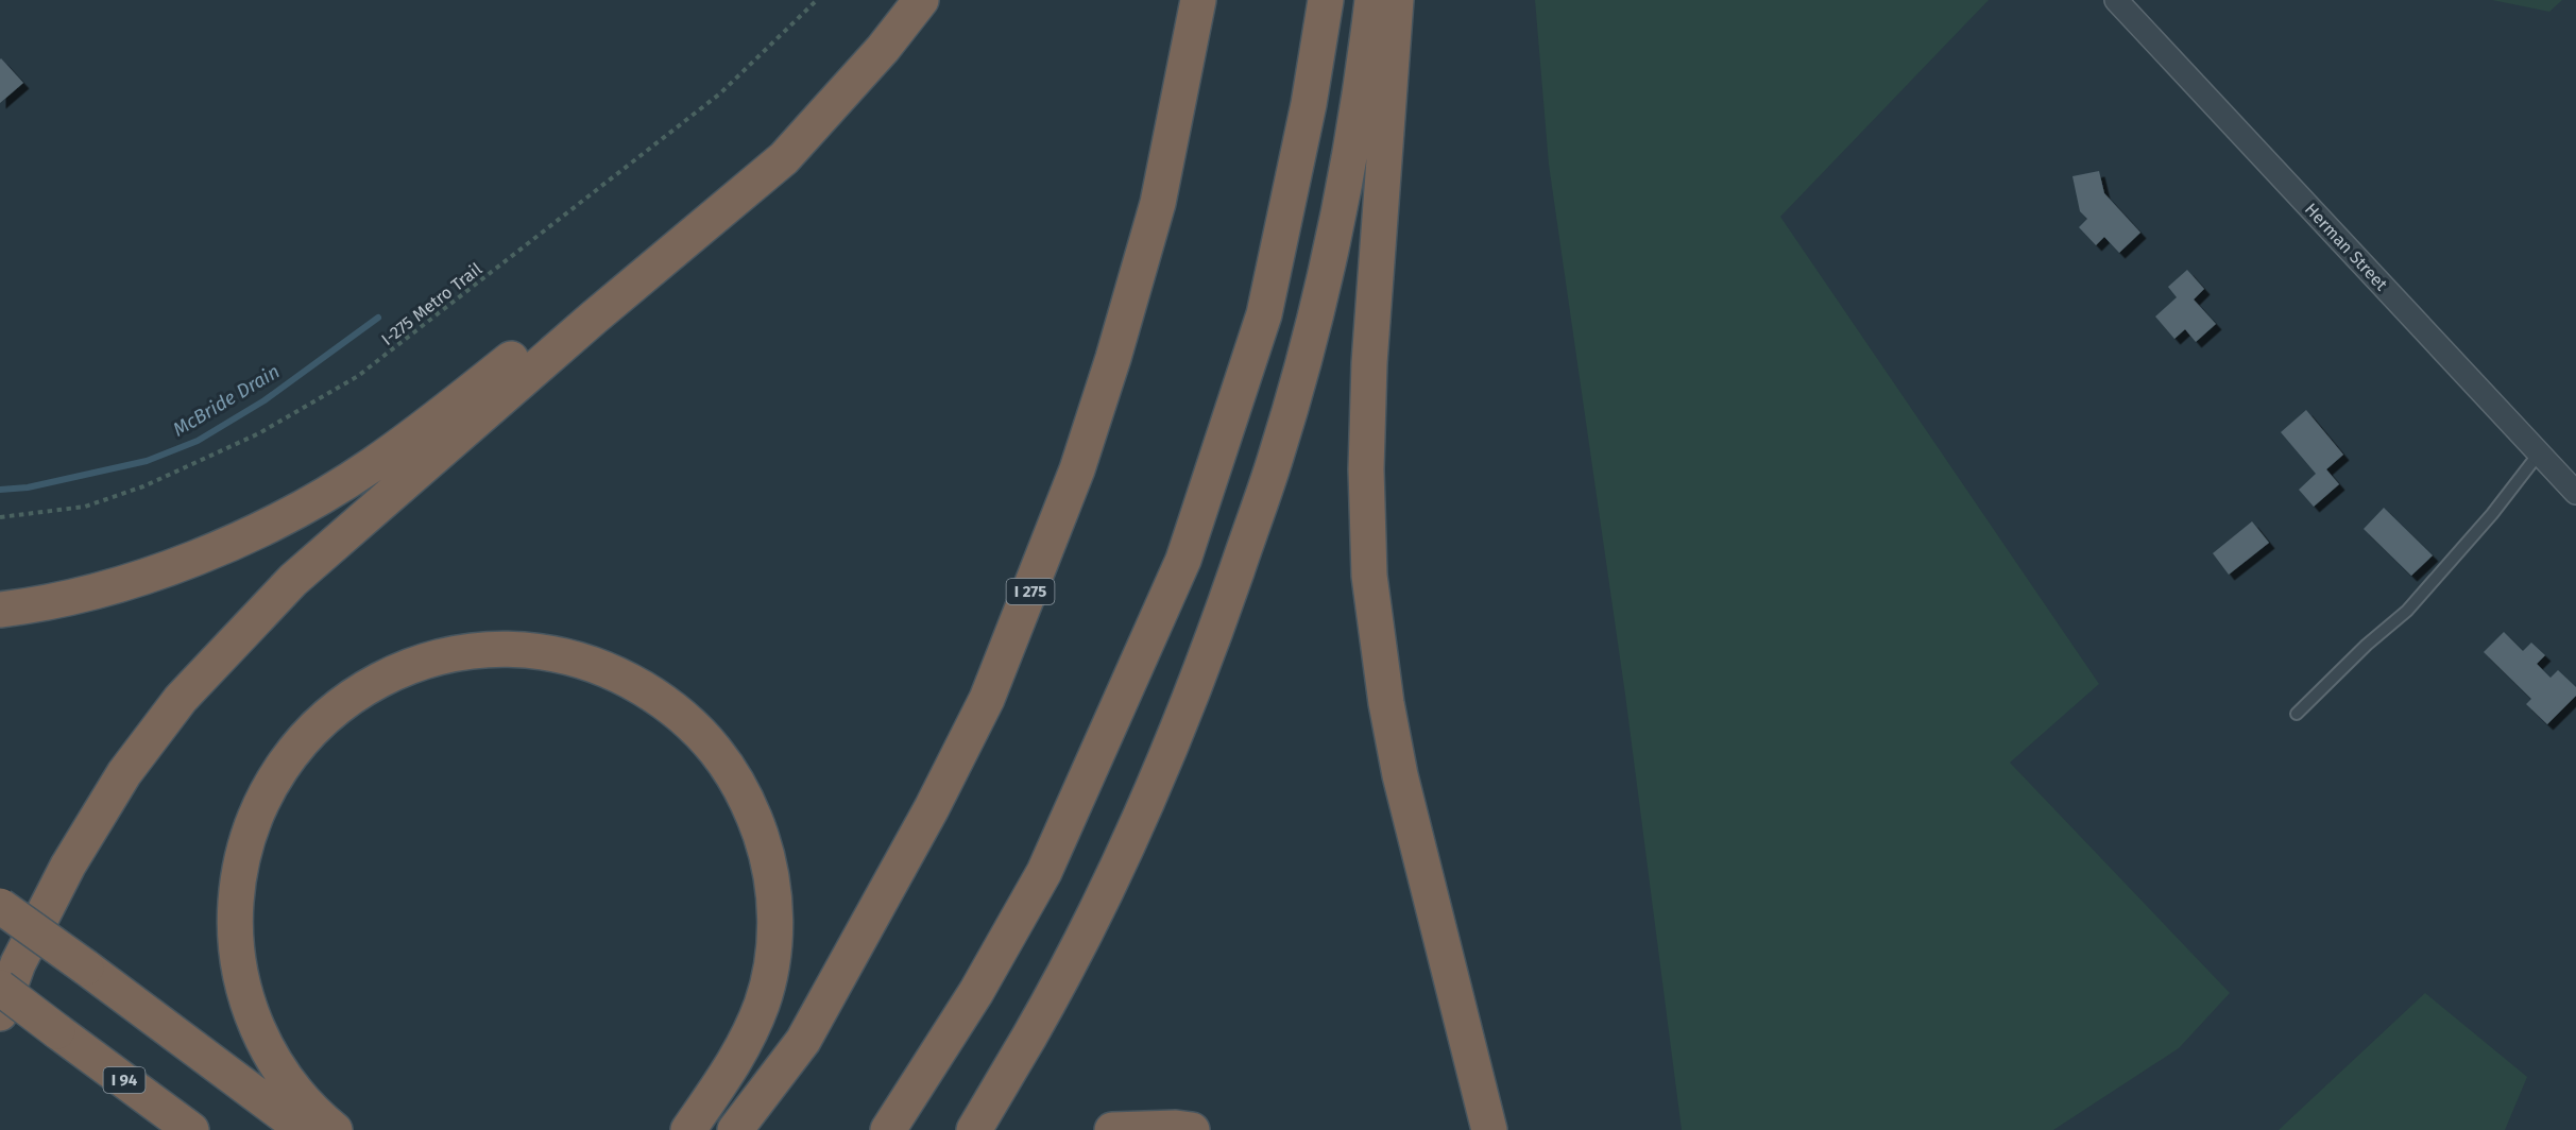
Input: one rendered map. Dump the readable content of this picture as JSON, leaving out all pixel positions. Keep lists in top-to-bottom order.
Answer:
{
  "streets": {
    "highway": ["I 275", "I 94"],
    "street": ["Herman Street"],
    "path": ["I-275 Metro Trail"]
  },
  "water": ["McBride Drain"]
}
